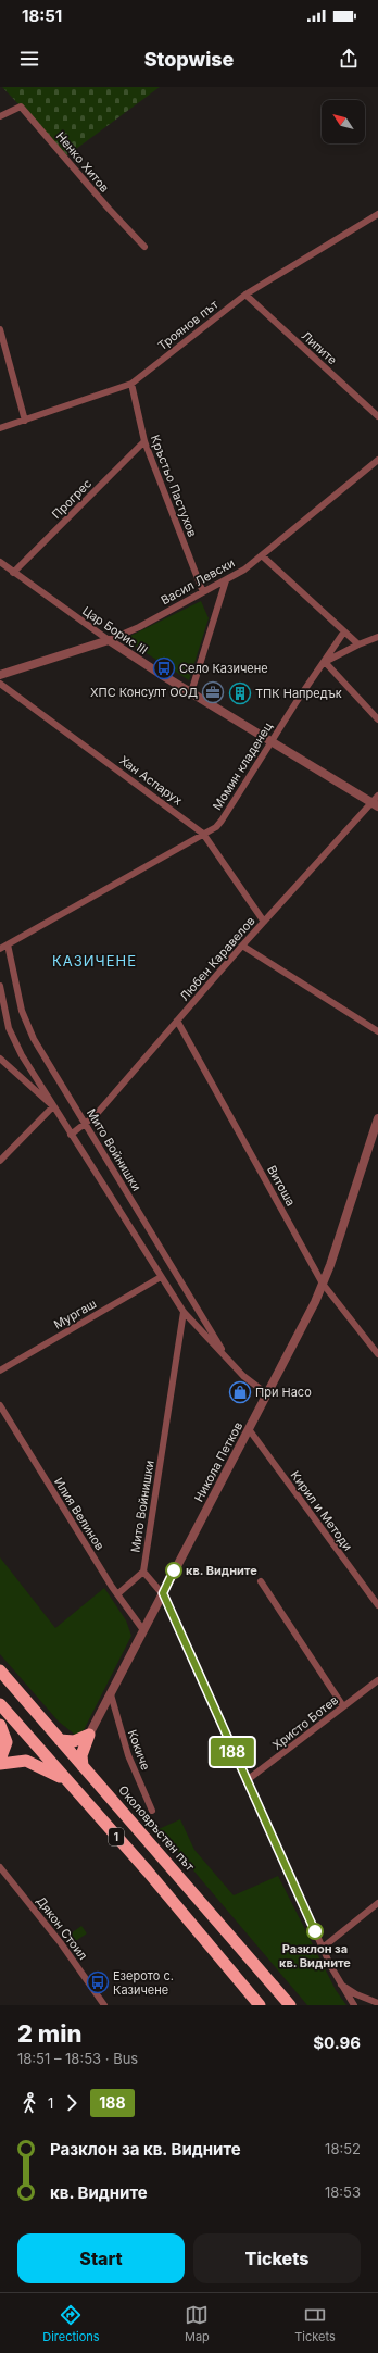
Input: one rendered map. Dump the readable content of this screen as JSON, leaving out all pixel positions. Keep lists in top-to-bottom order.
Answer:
{
  "streets": {
    "highway": ["Околовръстен път", "1"],
    "street": [
      "Ненко Хитов",
      "Троянов път",
      "Липите",
      "Кръстьо Пастухов",
      "Прогрес",
      "Васил Левски",
      "Цар Борис III",
      "Момин кладенец",
      "Хан Аспарух",
      "Любен Каравелов",
      "Мито Войнишки",
      "Витоша",
      "Мургаш",
      "Никола Петков",
      "Кирил и Методи",
      "Илия Велинов",
      "Христо Ботев",
      "Кокиче",
      "Дякон Стоил"
    ]
  },
  "crossings": [
    ["Троянов път", "Липите"],
    ["Троянов път", "Кръстьо Пастухов"],
    ["Кръстьо Пастухов", "Прогрес"],
    ["Кръстьо Пастухов", "Васил Левски"],
    ["Прогрес", "Цар Борис III"],
    ["Васил Левски", "Цар Борис III"],
    ["Цар Борис III", "Момин кладенец"],
    ["Цар Борис III", "Любен Каравелов"],
    ["Момин кладенец", "Хан Аспарух"],
    ["Момин кладенец", "Мито Войнишки"],
    ["Хан Аспарух", "Любен Каравелов"],
    ["Любен Каравелов", "Мито Войнишки"],
    ["Любен Каравелов", "Витоша"],
    ["Мито Войнишки", "Мургаш"],
    ["Мито Войнишки", "Никола Петков"],
    ["Витоша", "Никола Петков"],
    ["Никола Петков", "Кирил и Методи"],
    ["Никола Петков", "Илия Велинов"],
    ["Никола Петков", "Кокиче"]
  ],
  "districts": ["КАЗИЧЕНЕ"],
  "places": {
    "bus stop": ["Село Казичене", "Езерото с. Казичене"],
    "office": ["ХПС Консулт ООД"],
    "building": ["ТПК Напредък"],
    "shop": ["При Насо"],
    "other": ["кв. Видните", "Разклон за кв. Видните"]
  },
  "lines": ["bus line 188"],
  "north": "top left",
  "page": {
    "status": "18:51",
    "header": "Stopwise",
    "on_map": "188",
    "heading": ["2 min", "18:51 – 18:53 · Bus", "$0.96"],
    "legs": ["1", "188"],
    "list": [
      {
        "name": "Разклон за кв. Видните",
        "value": "18:52"
      },
      {
        "name": "кв. Видните",
        "value": "18:53"
      }
    ],
    "buttons": ["Start", "Tickets"],
    "tabs": ["Directions", "Map", "Tickets"]
  }
}
